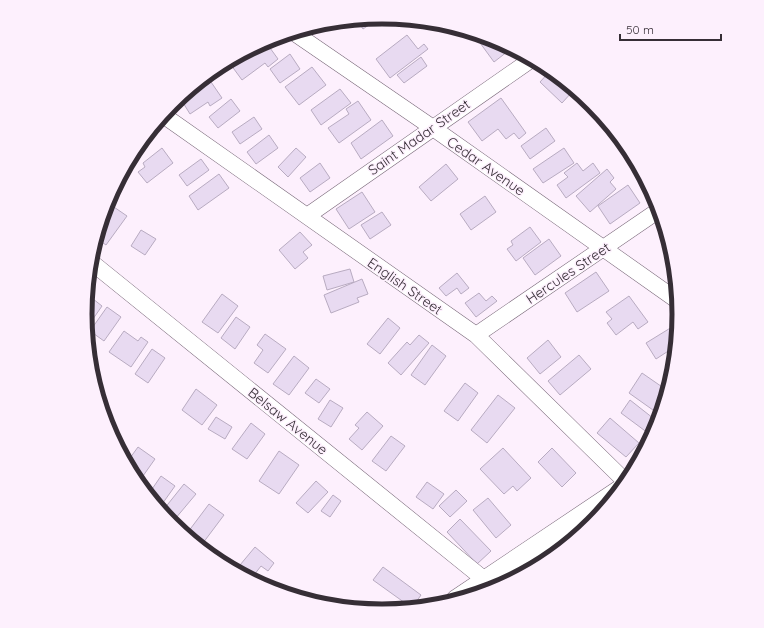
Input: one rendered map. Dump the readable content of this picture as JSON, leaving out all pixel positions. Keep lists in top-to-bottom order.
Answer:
{
  "streets": {
    "street": [
      "Saint Madar Street",
      "Cedar Avenue",
      "Hercules Street",
      "English Street",
      "Belsaw Avenue"
    ]
  },
  "crossings": [
    ["Saint Madar Street", "Cedar Avenue"],
    ["Saint Madar Street", "English Street"],
    ["Cedar Avenue", "Hercules Street"],
    ["Hercules Street", "English Street"]
  ],
  "scale_bar": "50 m"
}
